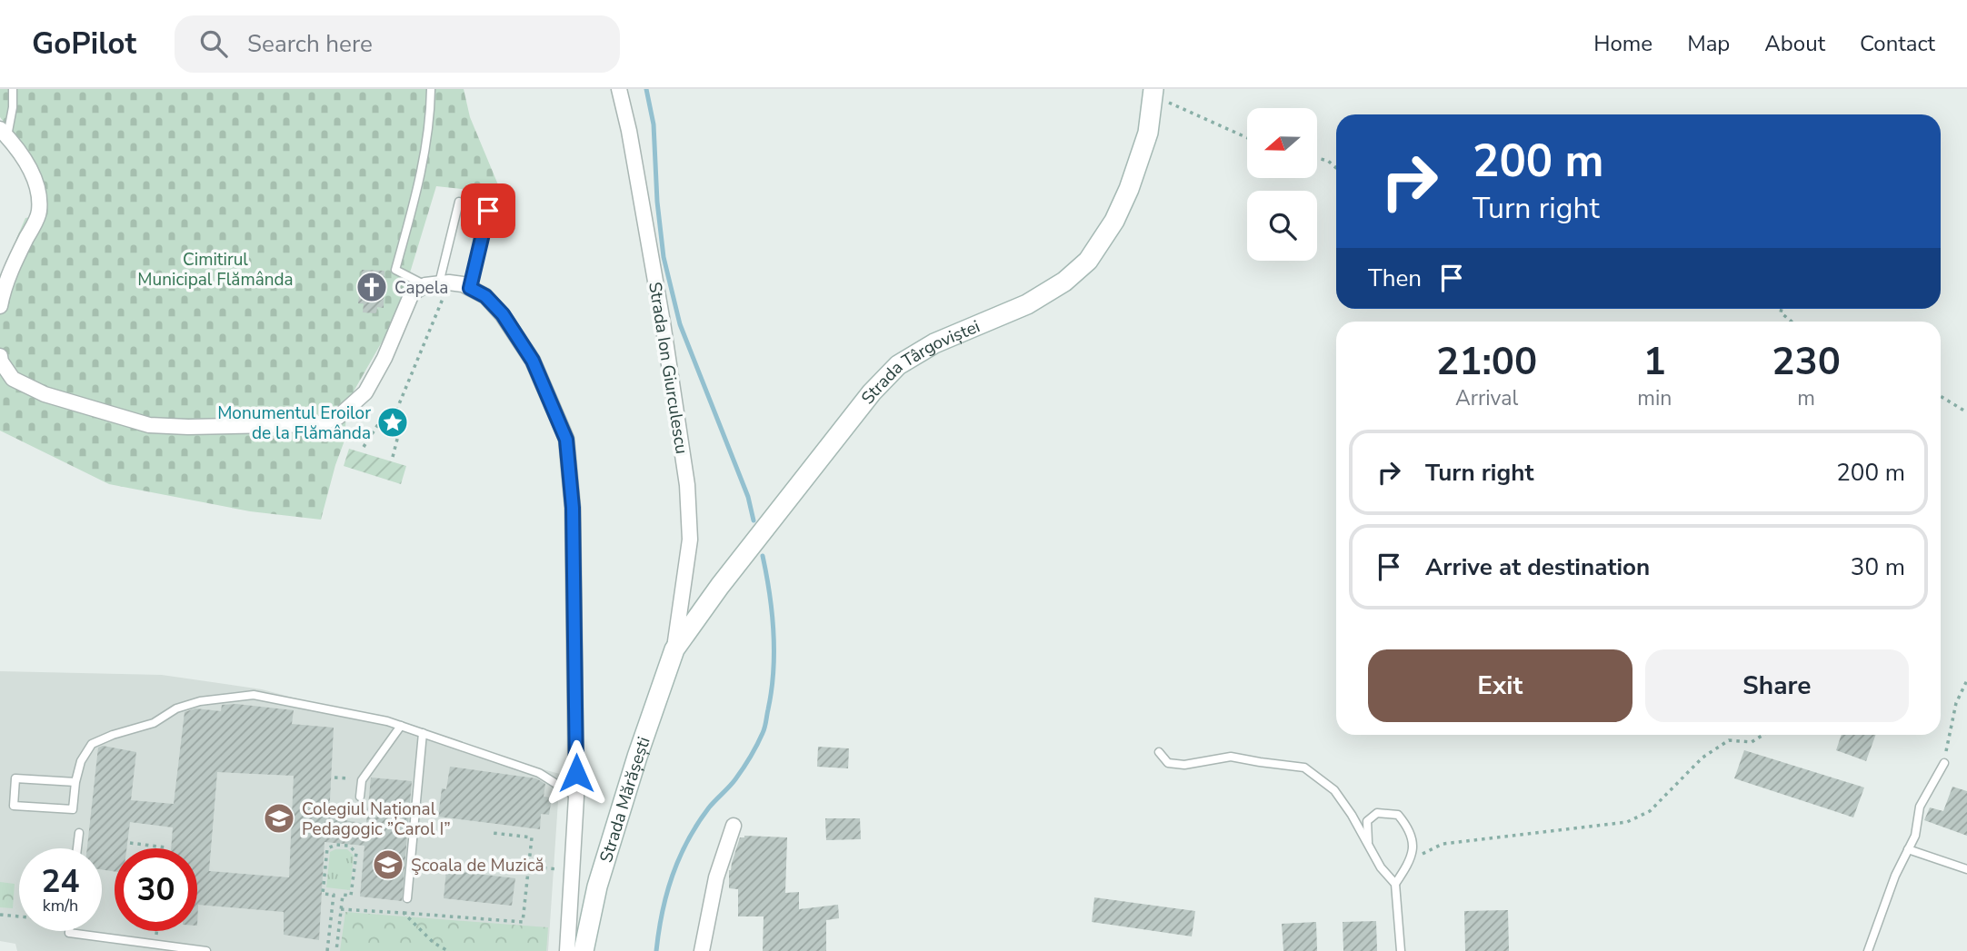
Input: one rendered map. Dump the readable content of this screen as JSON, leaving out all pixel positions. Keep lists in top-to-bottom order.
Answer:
{
  "streets": {
    "main road": ["Strada Târgoviștei", "Strada Mărășești"],
    "street": ["Strada Ion Giurculescu"]
  },
  "crossings": [
    ["Strada Târgoviștei", "Strada Ion Giurculescu"],
    ["Strada Târgoviștei", "Strada Mărășești"],
    ["Strada Ion Giurculescu", "Strada Mărășești"]
  ],
  "parks": ["Cimitirul Municipal Flămânda"],
  "places": {
    "church": ["Capela"],
    "place": ["Monumentul Eroilor de la Flămânda"],
    "school or university": ["Colegiul Național Pedagogic ”Carol I”", "Şcoala de Muzică"]
  },
  "north": "left",
  "page": {
    "header": "GoPilot",
    "search": "Search here",
    "nav": [
      "Home",
      "Map",
      "About",
      "Contact"
    ],
    "turn": ["200 m", "Turn right"],
    "then": "Then",
    "eta": [
      "21:00",
      "Arrival",
      "1",
      "min",
      "230",
      "m"
    ],
    "list": [
      {
        "name": "Turn right",
        "value": "200 m"
      },
      {
        "name": "Arrive at destination",
        "value": "30 m"
      }
    ],
    "buttons": ["Exit", "Share"],
    "speed": "24 km/h",
    "limit": "30"
  }
}
